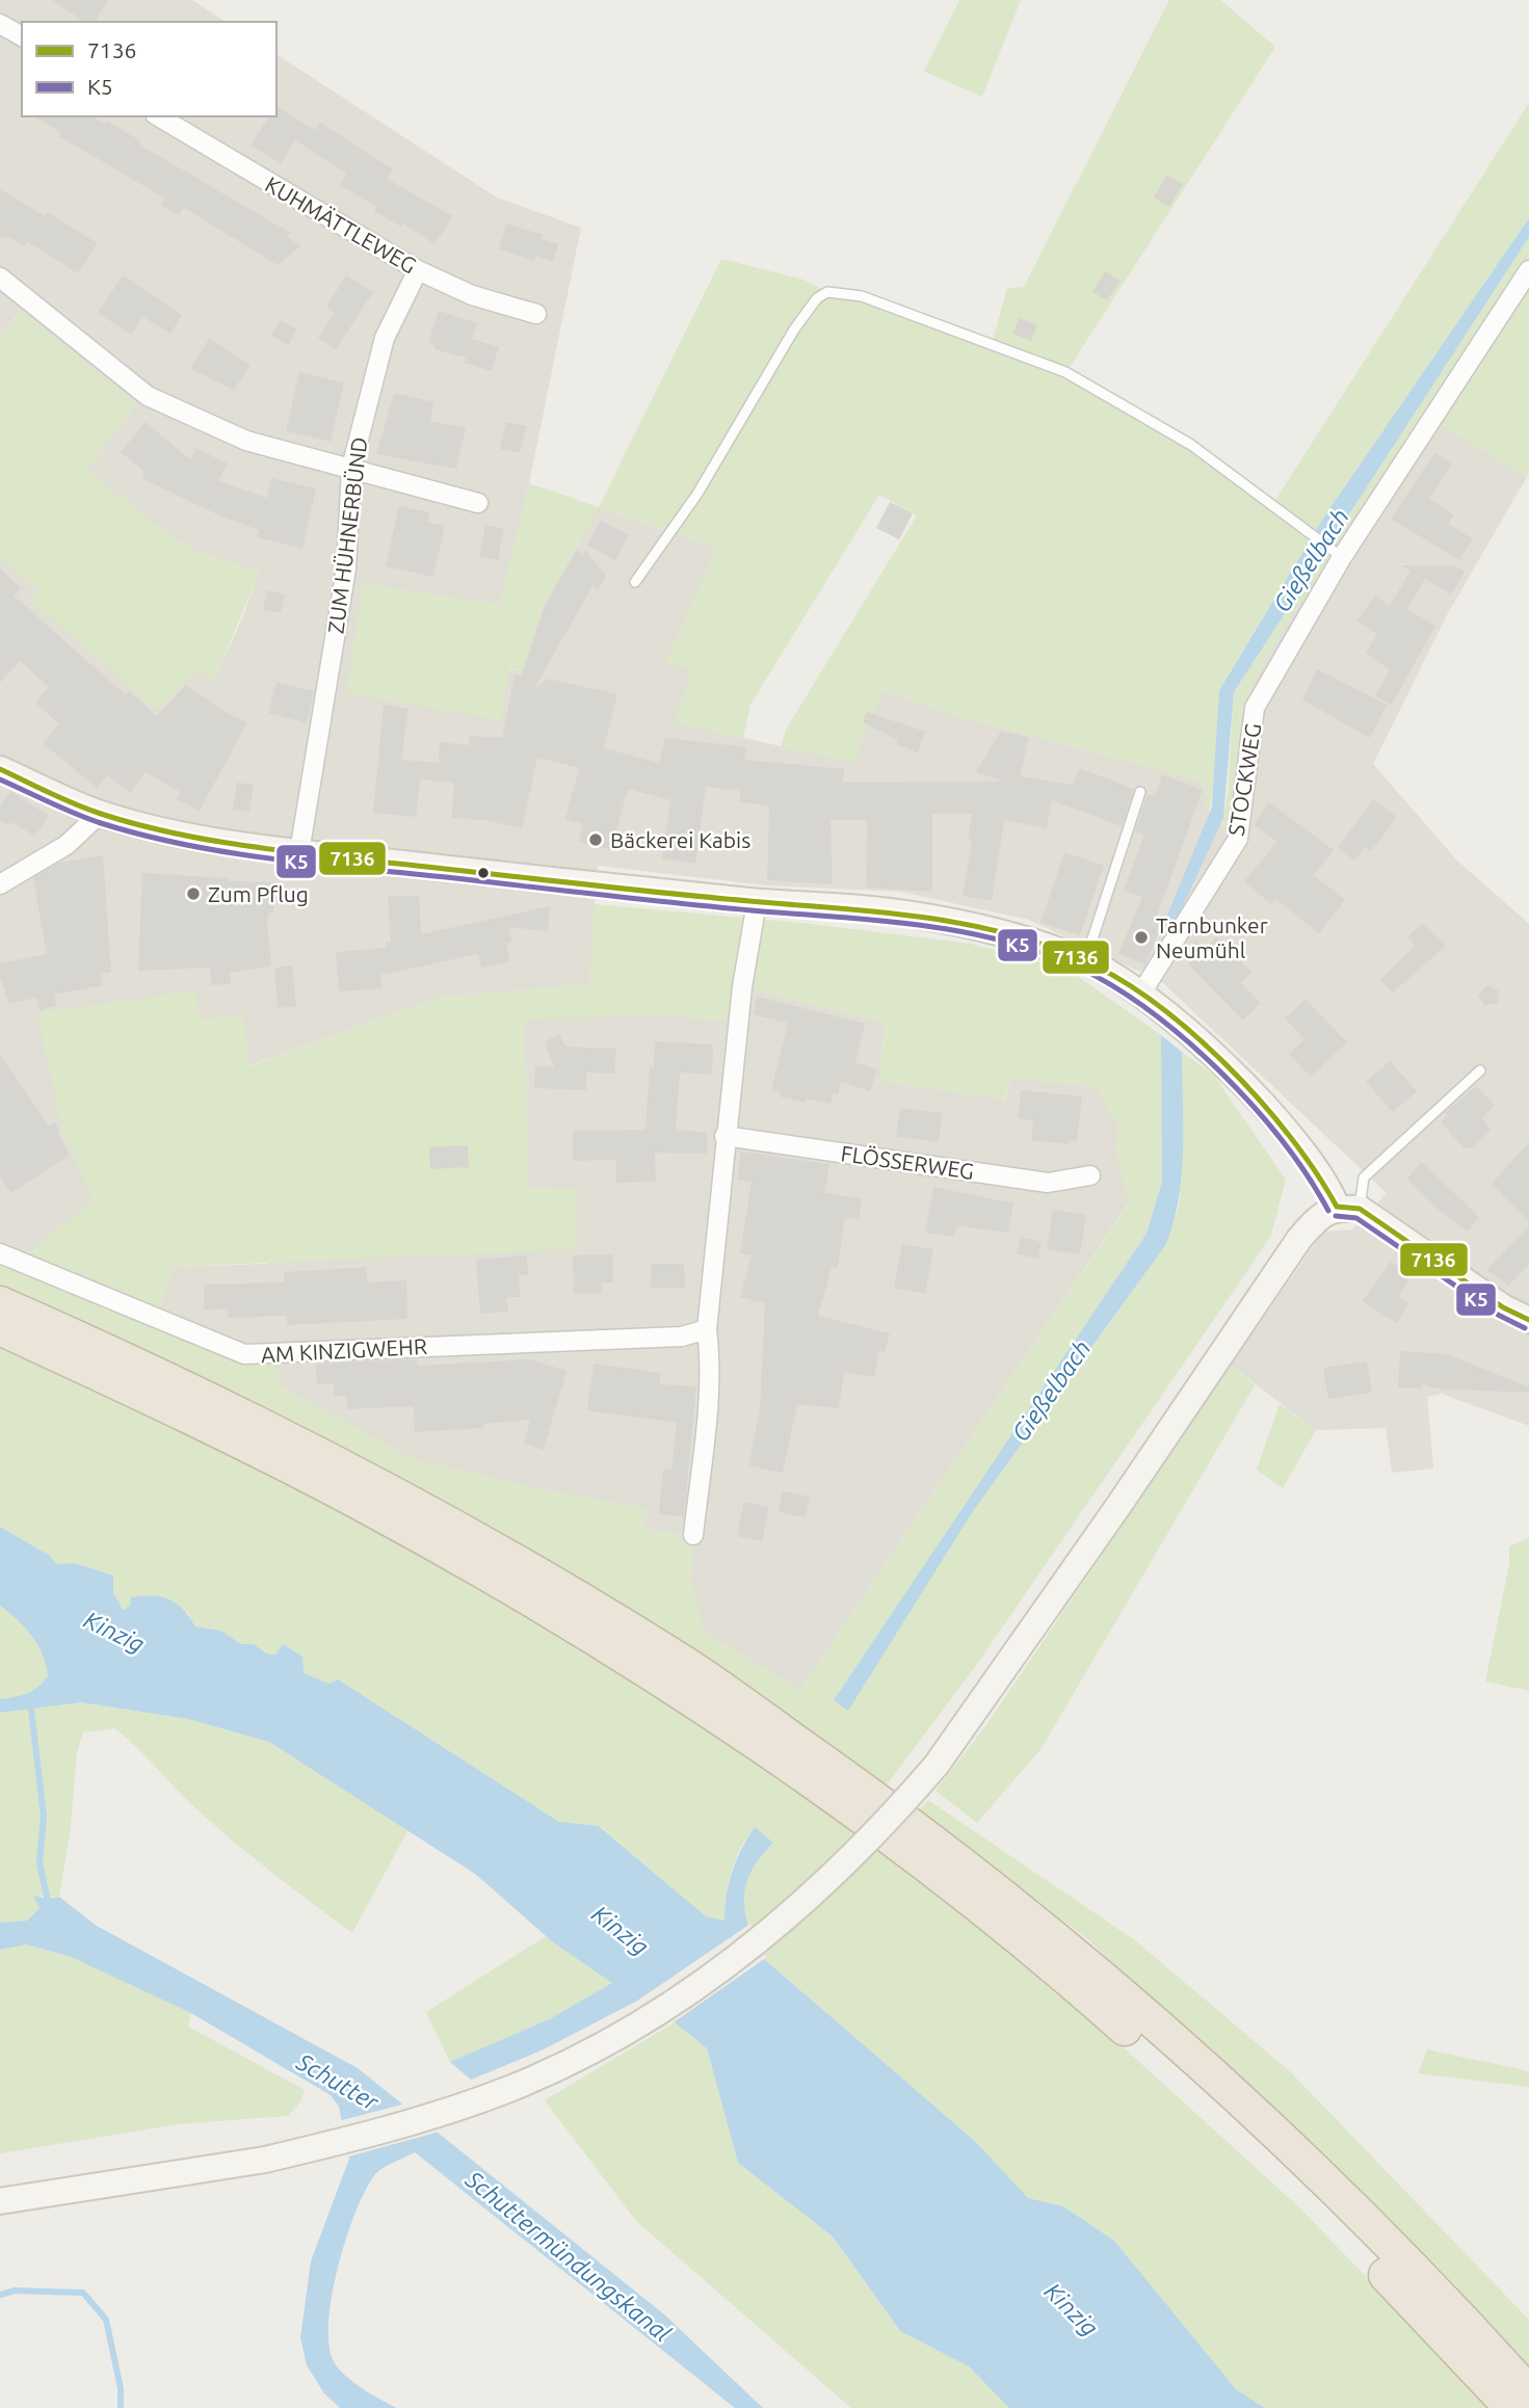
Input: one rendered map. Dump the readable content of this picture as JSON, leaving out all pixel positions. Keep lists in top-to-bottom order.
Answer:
{
  "streets": {
    "street": [
      "KUHMÄTTLEWEG",
      "ZUM HÜHNERBÜND",
      "STOCKWEG",
      "FLÖSSERWEG",
      "AM KINZIGWEHR"
    ]
  },
  "crossings": [
    ["KUHMÄTTLEWEG", "ZUM HÜHNERBÜND"]
  ],
  "water": [
    "Gießelbach",
    "Kinzig",
    "Schutter",
    "Schuttermündungskanal"
  ],
  "places": ["Bäckerei Kabis", "Zum Pflug", "Tarnbunker Neumühl"],
  "lines": ["transit line 7136", "transit line K5"],
  "legend": ["7136", "K5"]
}
